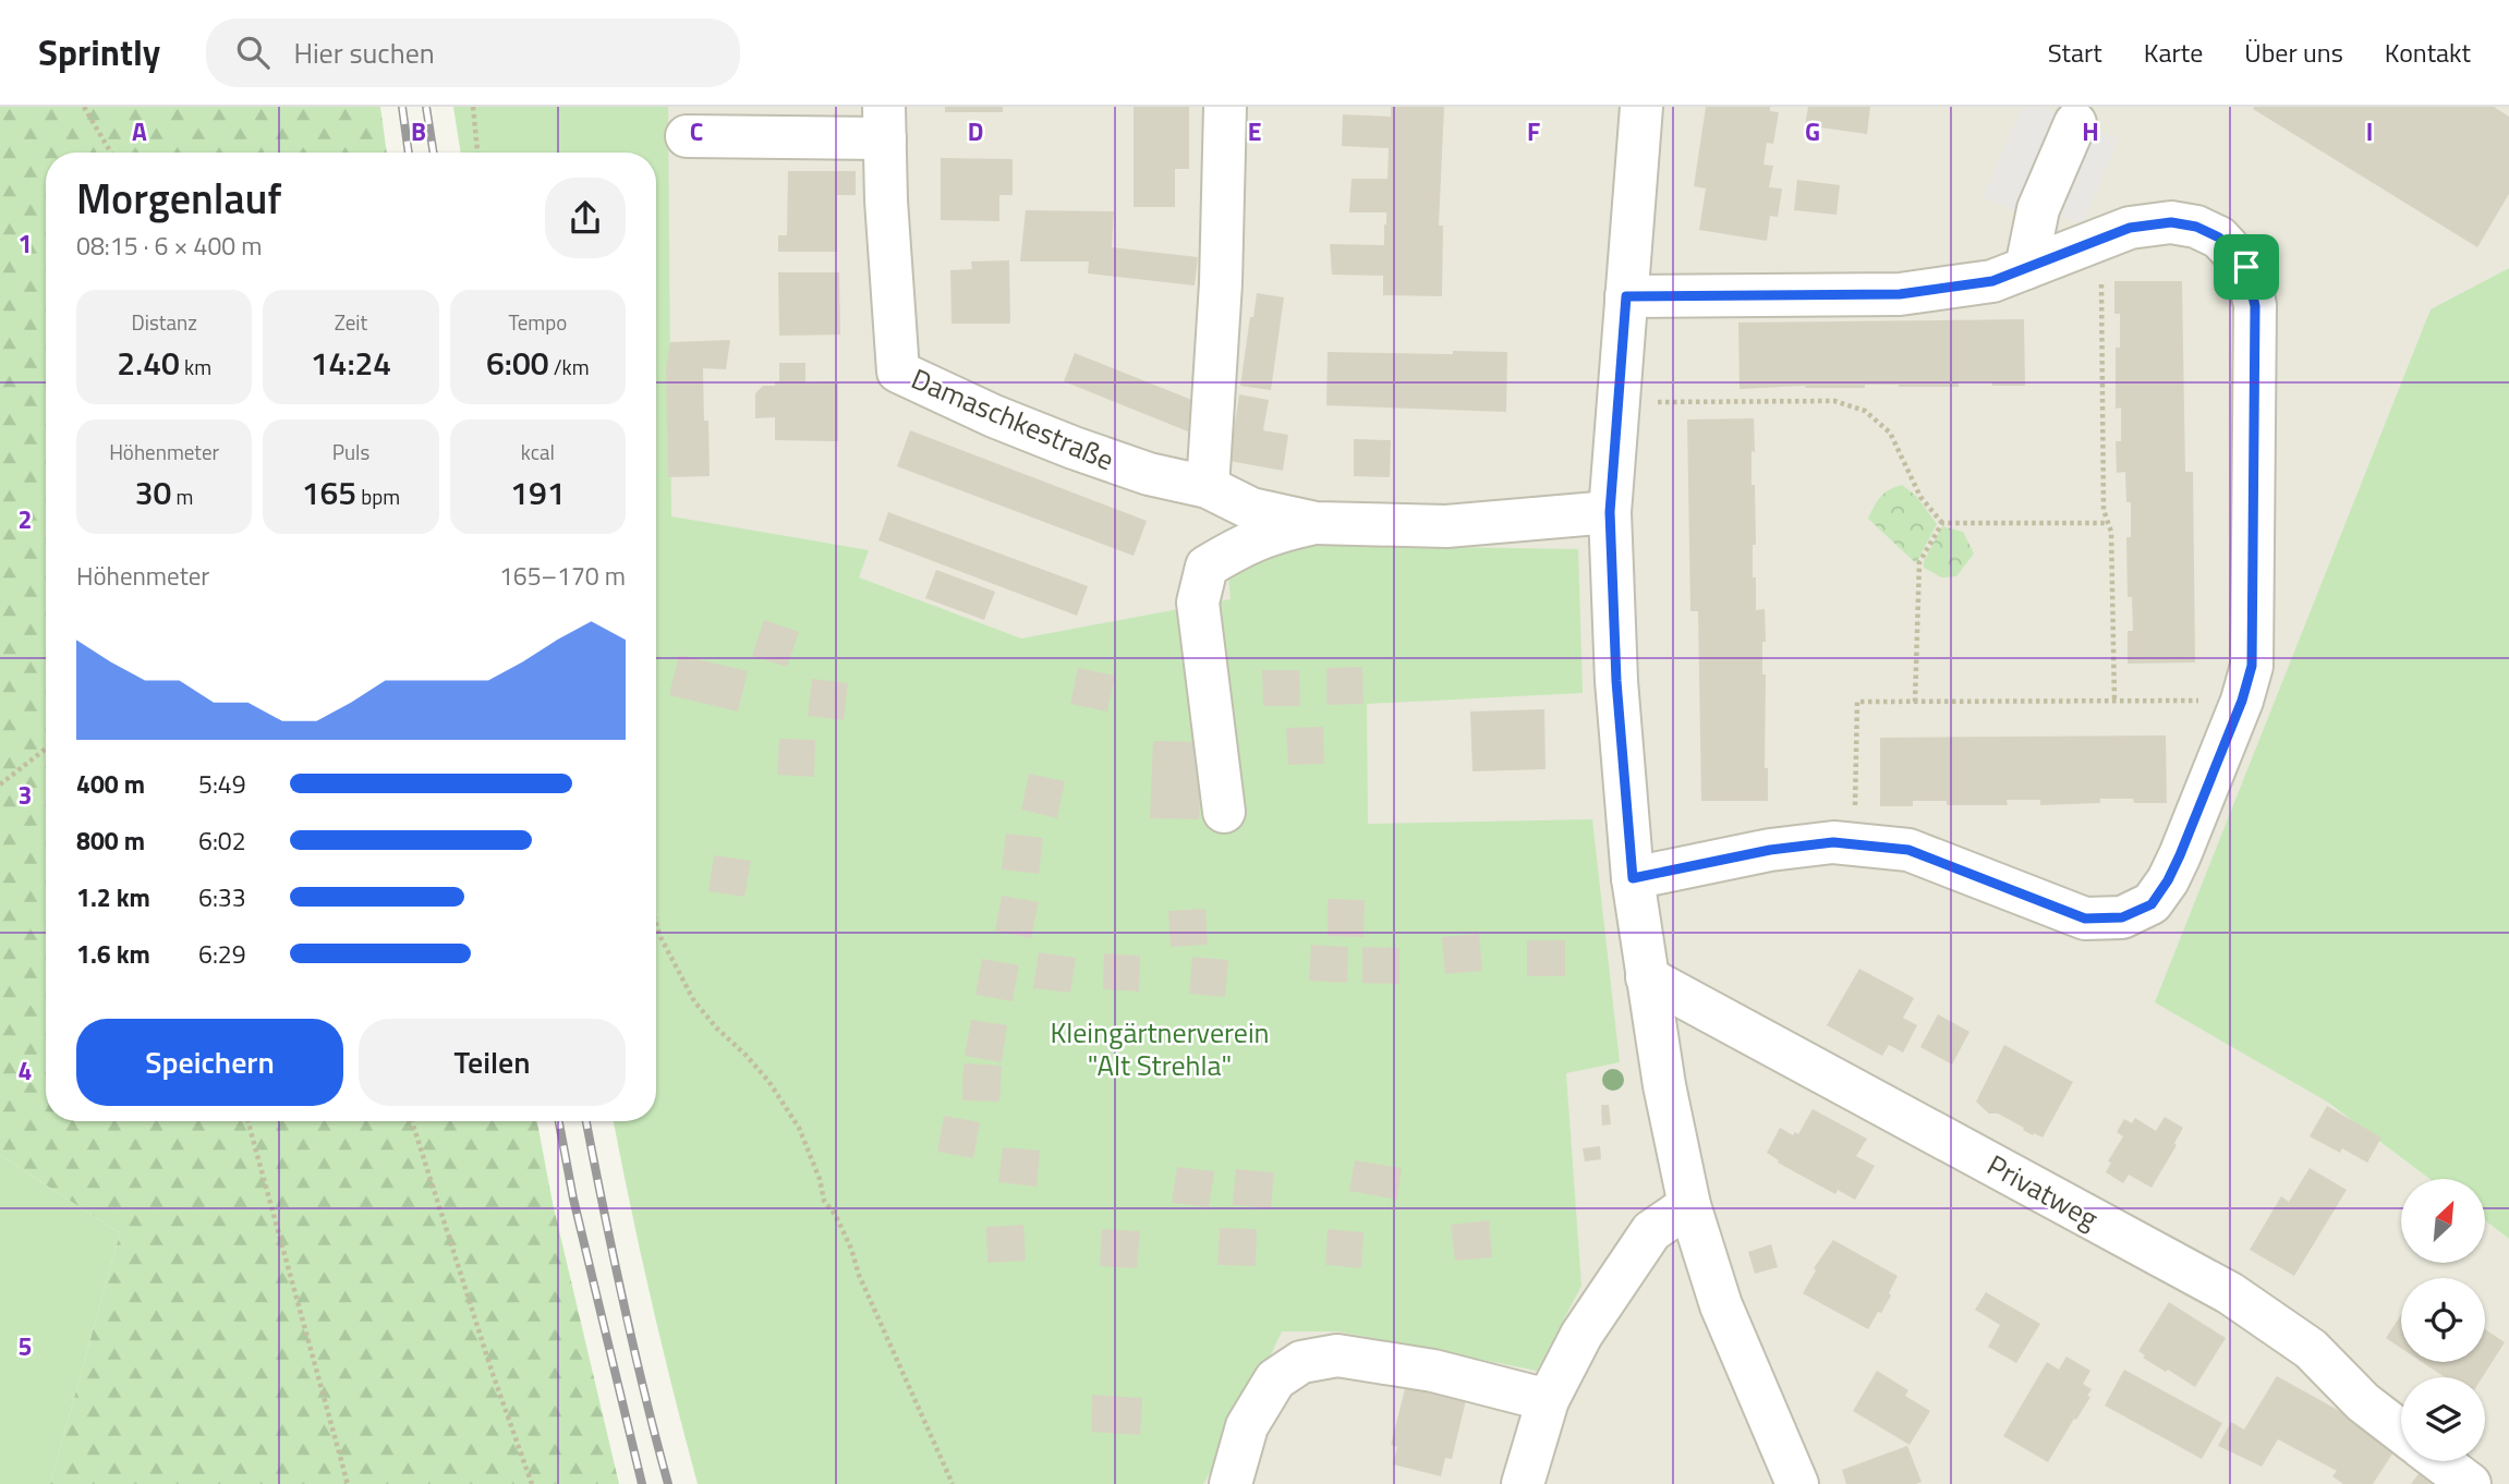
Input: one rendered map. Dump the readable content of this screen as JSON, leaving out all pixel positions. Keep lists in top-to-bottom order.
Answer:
{
  "streets": {
    "street": ["Damaschkestraße", "Privatweg"]
  },
  "parks": ["Kleingärtnerverein \"Alt Strehla\""],
  "north": "top right",
  "page": {
    "header": "Sprintly",
    "search": "Hier suchen",
    "nav": [
      "Start",
      "Karte",
      "Über uns",
      "Kontakt"
    ],
    "heading": ["Morgenlauf", "08:15 · 6 × 400 m"],
    "stats": [
      ["Distanz", "2.40 km"],
      ["Zeit", "14:24"],
      ["Tempo", "6:00 /km"],
      ["Höhenmeter", "30 m"],
      ["Puls", "165 bpm"],
      ["kcal", "191"]
    ],
    "chart": ["Höhenmeter", "165–170 m"],
    "list": [
      {
        "name": "400 m",
        "note": "5:49"
      },
      {
        "name": "800 m",
        "note": "6:02"
      },
      {
        "name": "1.2 km",
        "note": "6:33"
      },
      {
        "name": "1.6 km",
        "note": "6:29"
      }
    ],
    "buttons": ["Speichern", "Teilen"]
  },
  "grid": {
    "columns": [
      "A",
      "B",
      "C",
      "D",
      "E",
      "F",
      "G",
      "H",
      "I"
    ],
    "rows": [
      "1",
      "2",
      "3",
      "4",
      "5"
    ]
  }
}
